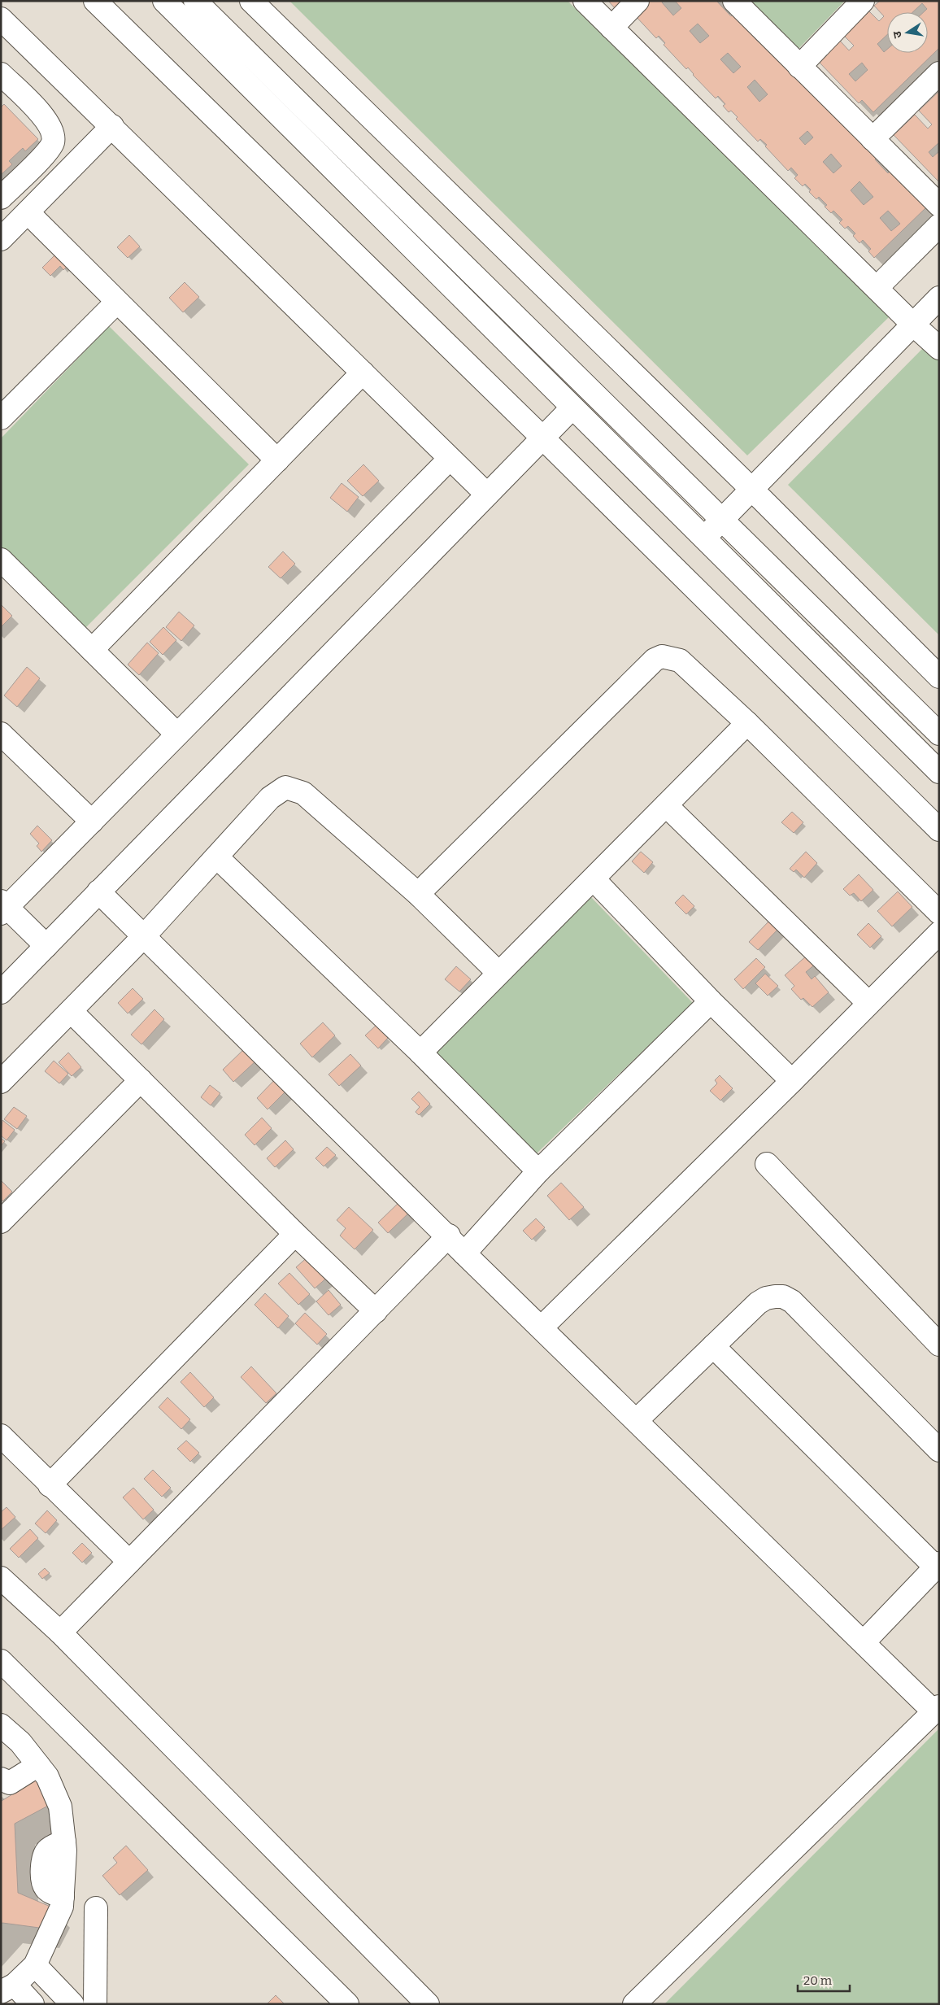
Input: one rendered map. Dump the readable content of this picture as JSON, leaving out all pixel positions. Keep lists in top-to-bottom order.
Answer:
{
  "scale_bar": "20 m",
  "north": "left"
}
